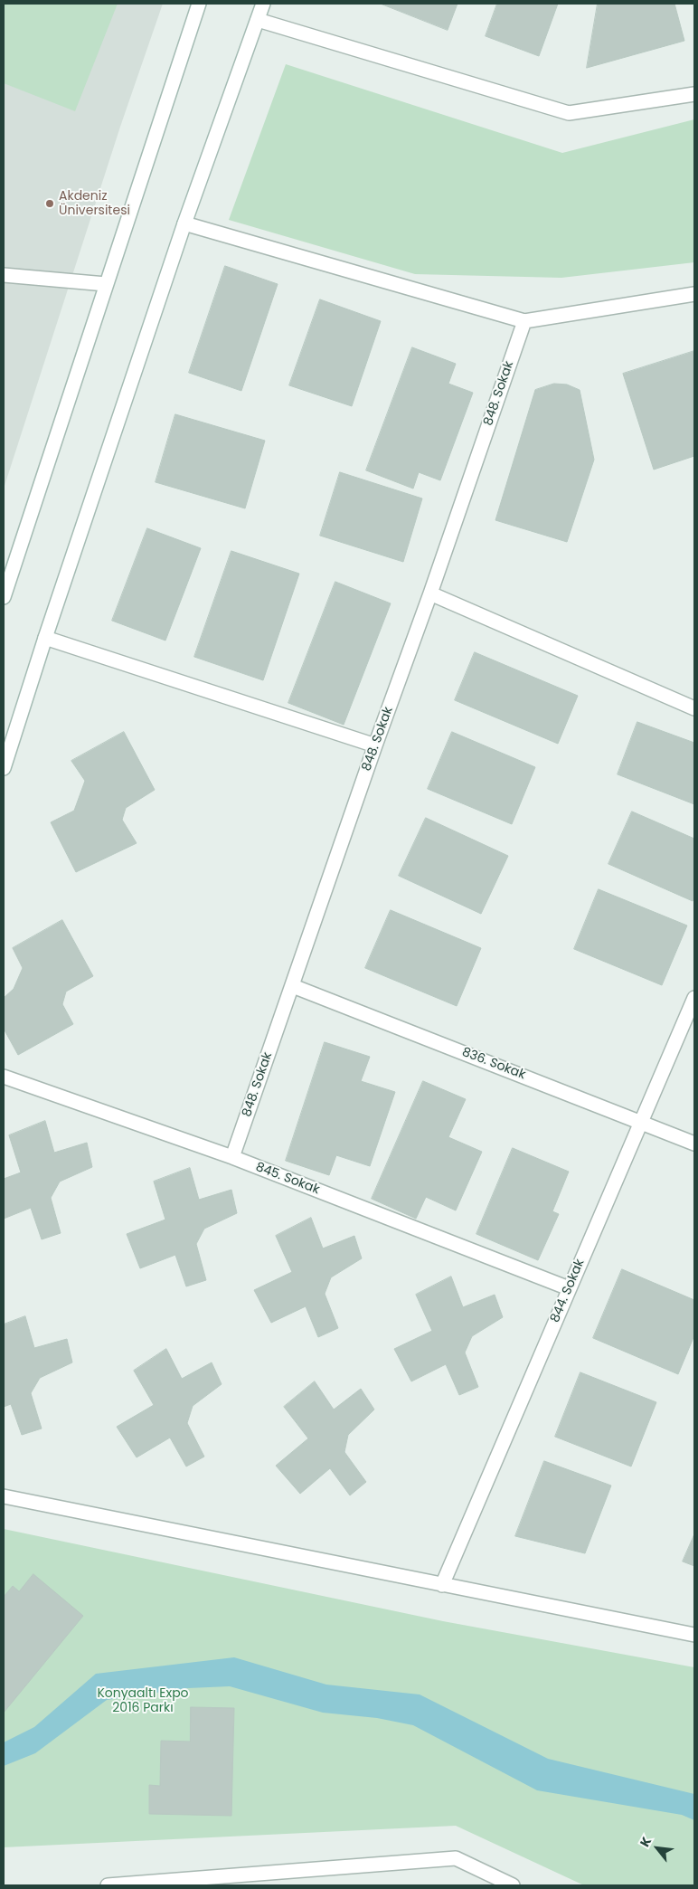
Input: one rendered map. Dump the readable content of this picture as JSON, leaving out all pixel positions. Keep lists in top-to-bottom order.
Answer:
{
  "streets": {
    "street": [
      "848. Sokak",
      "836. Sokak",
      "845. Sokak",
      "844. Sokak"
    ]
  },
  "crossings": [
    ["848. Sokak", "836. Sokak"],
    ["848. Sokak", "845. Sokak"],
    ["836. Sokak", "844. Sokak"],
    ["845. Sokak", "844. Sokak"]
  ],
  "parks": ["Konyaaltı Expo 2016 Parkı"],
  "places": ["Akdeniz Üniversitesi"],
  "north": "top left"
}
